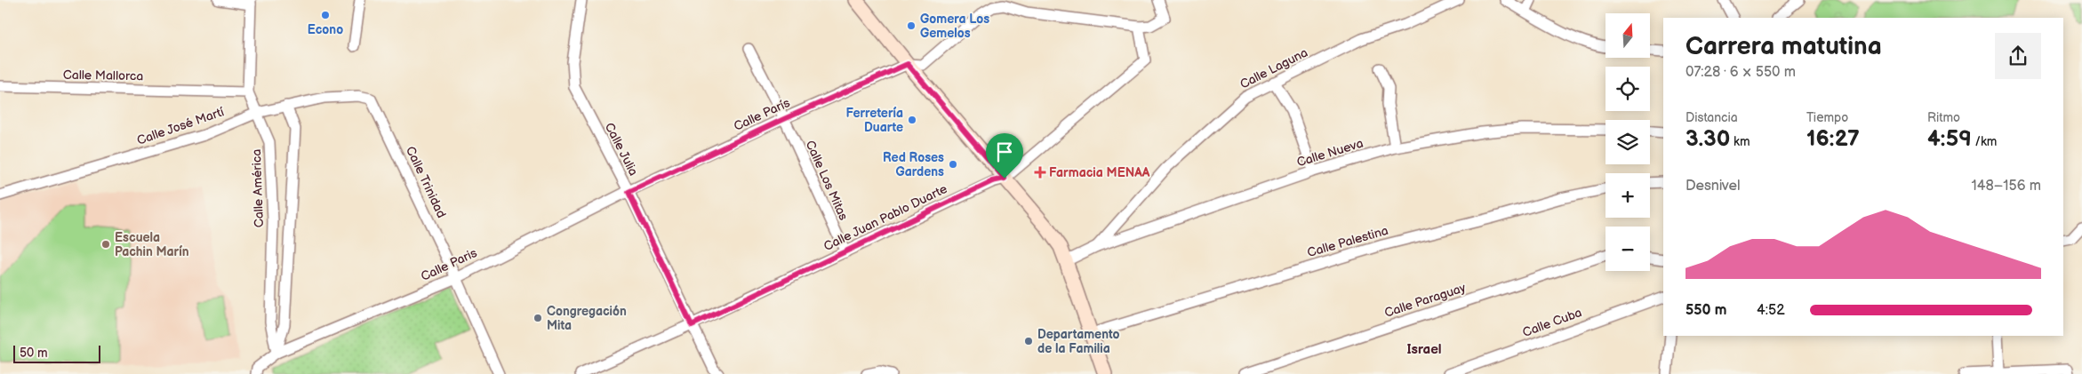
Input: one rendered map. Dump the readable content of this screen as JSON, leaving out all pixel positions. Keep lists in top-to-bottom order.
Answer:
{
  "streets": {
    "street": [
      "Calle Laguna",
      "Calle Mallorca",
      "Calle París",
      "Calle José Martí",
      "Calle Julia",
      "Calle Nueva",
      "Calle Los Mitas",
      "Calle Trinidad",
      "Calle América",
      "Calle Juan Pablo Duarte",
      "Calle Palestina",
      "Calle Paris",
      "Calle Paraguay",
      "Calle Cuba"
    ]
  },
  "crossings": [
    ["Calle Laguna", "Calle Nueva"],
    ["Calle Mallorca", "Calle América"],
    ["Calle París", "Calle Julia"],
    ["Calle París", "Calle Los Mitas"],
    ["Calle París", "Calle Juan Pablo Duarte"],
    ["Calle París", "Calle Paris"],
    ["Calle José Martí", "Calle Trinidad"],
    ["Calle José Martí", "Calle América"],
    ["Calle Julia", "Calle Juan Pablo Duarte"],
    ["Calle Julia", "Calle Paris"],
    ["Calle Los Mitas", "Calle Juan Pablo Duarte"],
    ["Calle Trinidad", "Calle Paris"],
    ["Calle América", "Calle Paris"]
  ],
  "districts": ["Israel"],
  "places": {
    "other": [
      "Econo",
      "Gomera Los Gemelos",
      "Ferretería Duarte",
      "Red Roses Gardens",
      "Escuela Pachin Marín",
      "Congregación Mita",
      "Departamento de la Familia"
    ],
    "health": ["Farmacia MENAA"]
  },
  "scale_bar": "50 m",
  "north": "top",
  "page": {
    "map_buttons": ["+", "−"],
    "heading": ["Carrera matutina", "07:28 · 6 × 550 m"],
    "stats": [
      ["Distancia", "3.30 km"],
      ["Tiempo", "16:27"],
      ["Ritmo", "4:59 /km"]
    ],
    "chart": ["Desnivel", "148–156 m"],
    "list": [
      {
        "name": "550 m",
        "note": "4:52"
      }
    ],
    "scale": "50 m"
  }
}
